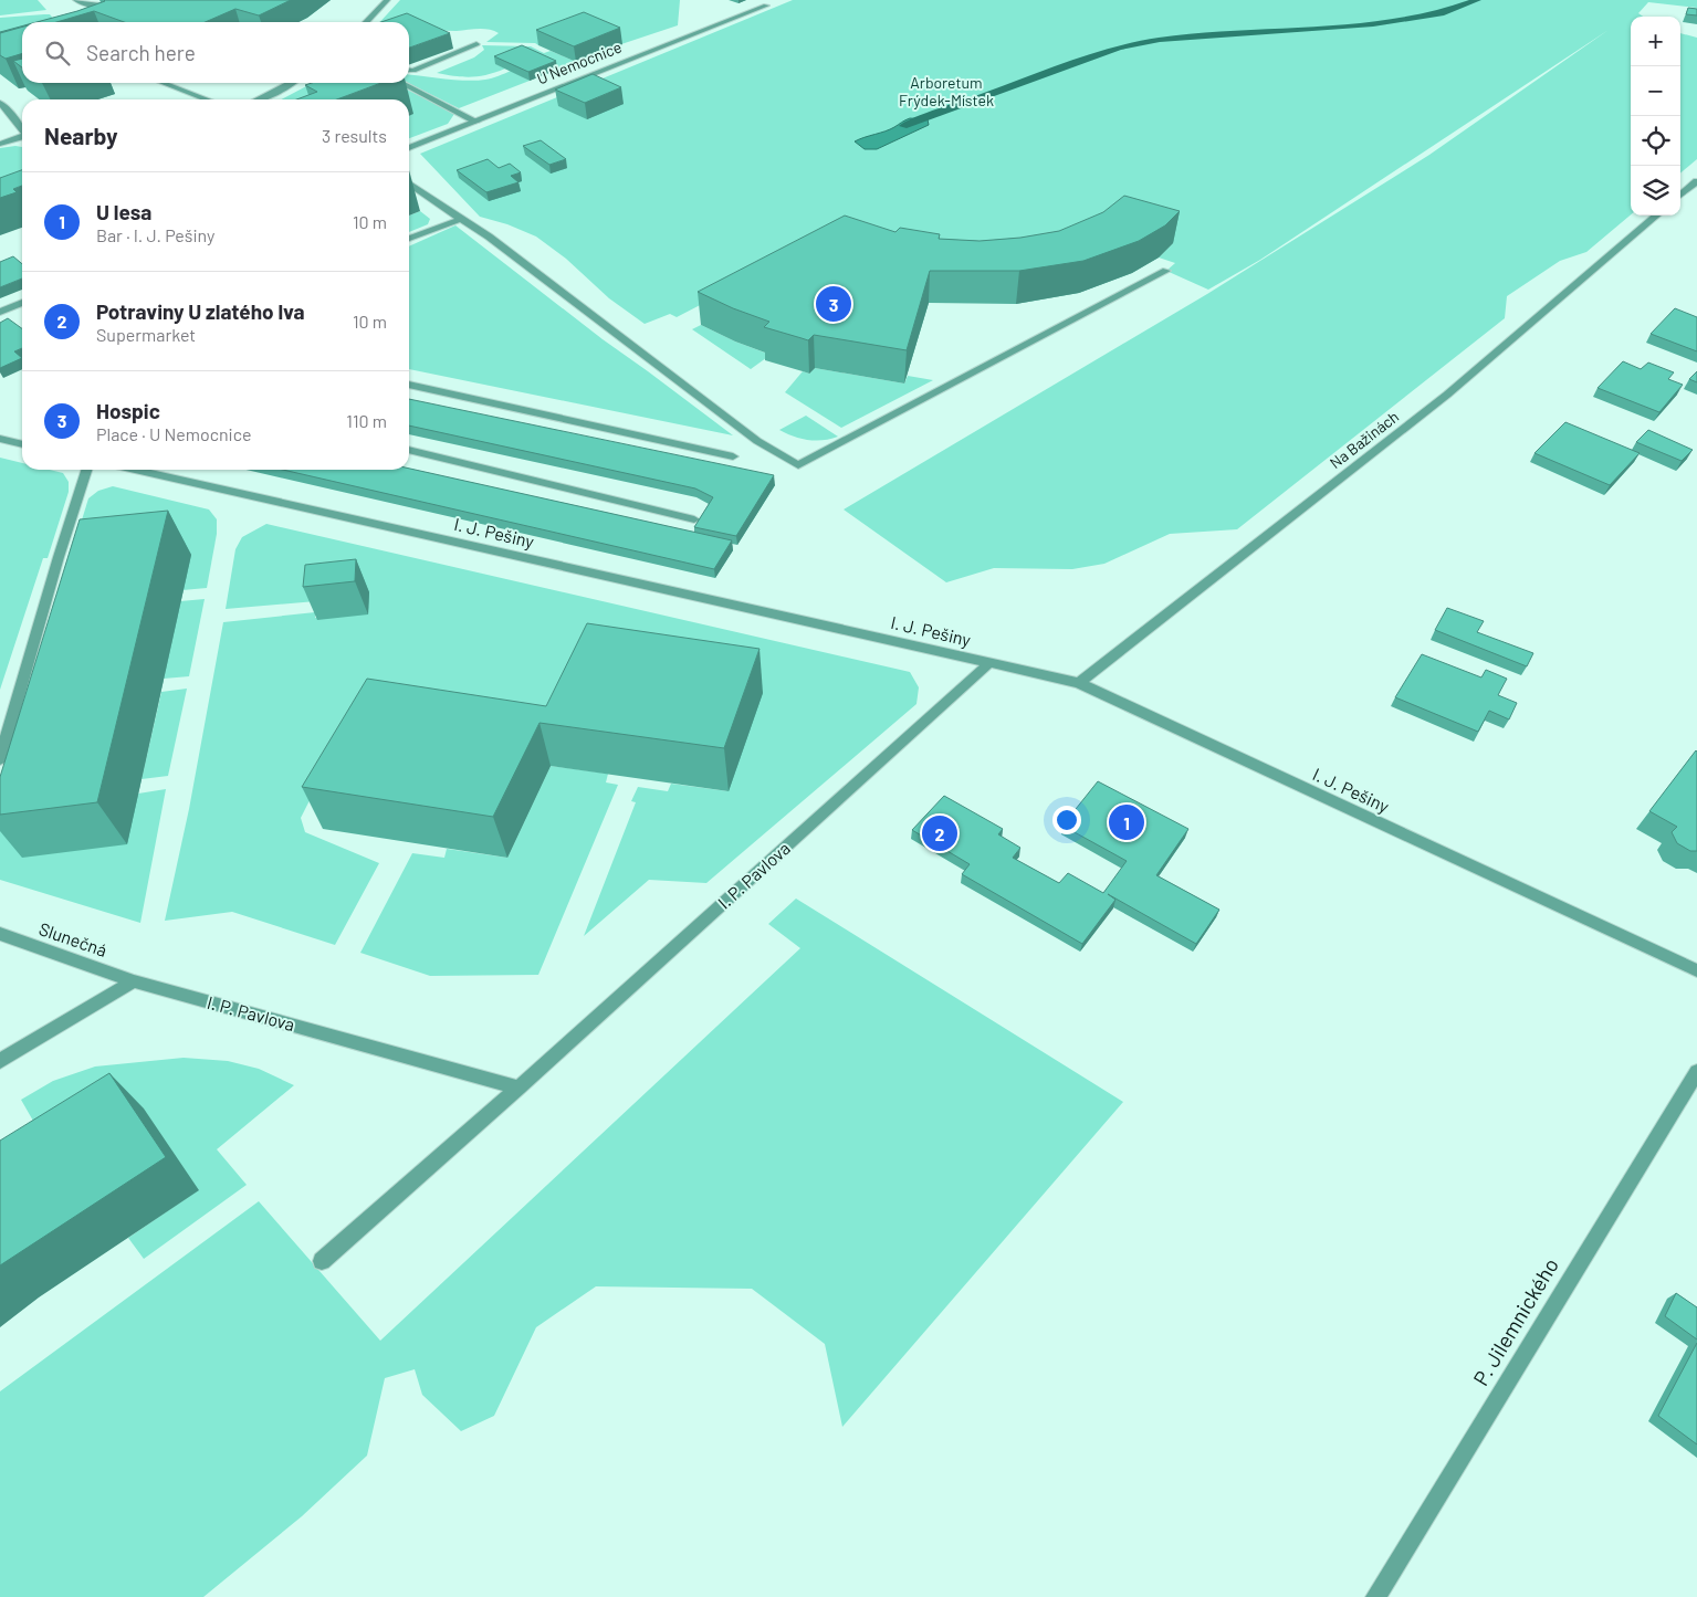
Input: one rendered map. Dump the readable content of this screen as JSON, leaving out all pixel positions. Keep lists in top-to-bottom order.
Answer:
{
  "streets": {
    "street": [
      "U Nemocnice",
      "Na Bažinách",
      "I. J. Pešiny",
      "I. P. Pavlova",
      "Slunečná",
      "P. Jilemnického"
    ]
  },
  "crossings": [
    ["Na Bažinách", "I. J. Pešiny"],
    ["I. J. Pešiny", "I. P. Pavlova"],
    ["I. P. Pavlova", "Slunečná"]
  ],
  "parks": ["Arboretum Frýdek-Místek"],
  "page": {
    "map_buttons": ["+", "−"],
    "search": "Search here",
    "heading": ["Nearby", "3 results"],
    "list": [
      {
        "mark": "1",
        "name": "U lesa",
        "note": "Bar · I. J. Pešiny",
        "value": "10 m"
      },
      {
        "mark": "2",
        "name": "Potraviny U zlatého lva",
        "note": "Supermarket",
        "value": "10 m"
      },
      {
        "mark": "3",
        "name": "Hospic",
        "note": "Place · U Nemocnice",
        "value": "110 m"
      }
    ],
    "pins": ["3", "1", "2"]
  }
}
